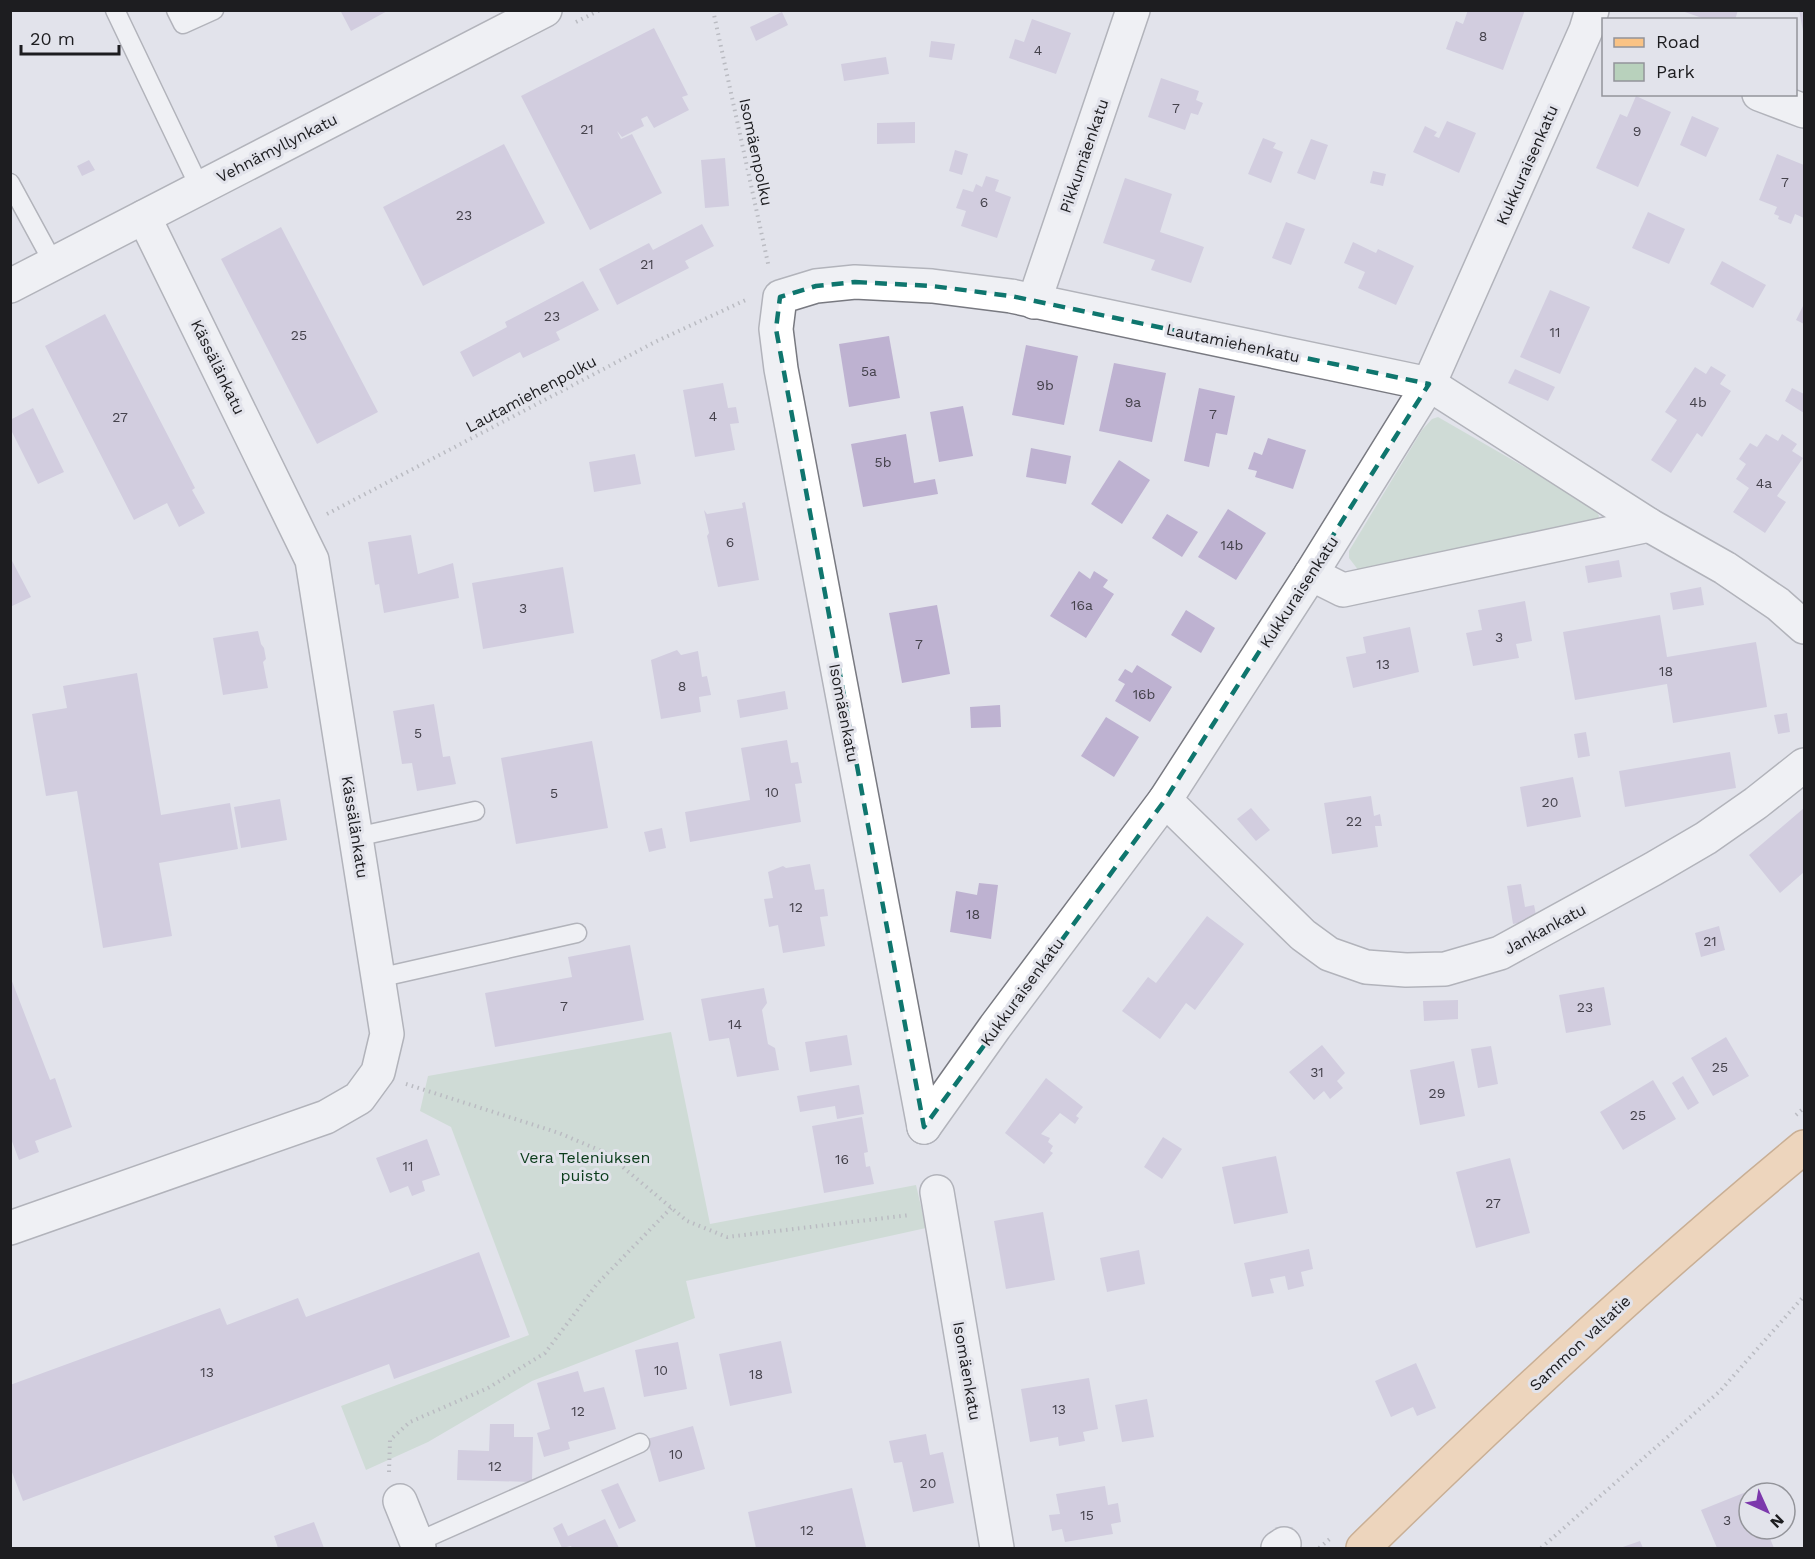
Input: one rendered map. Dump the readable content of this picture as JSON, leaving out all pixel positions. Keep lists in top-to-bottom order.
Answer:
{
  "streets": {
    "main road": ["Sammon valtatie"],
    "street": [
      "Vehnämyllynkatu",
      "Pikkumäenkatu",
      "Kukkuraisenkatu",
      "Lautamiehenkatu",
      "Kässälänkatu",
      "Isomäenkatu",
      "Jankankatu"
    ],
    "path": ["Isomäenpolku", "Lautamiehenpolku"]
  },
  "crossings": [
    ["Vehnämyllynkatu", "Kässälänkatu"],
    ["Isomäenpolku", "Lautamiehenkatu"],
    ["Isomäenpolku", "Lautamiehenpolku"],
    ["Isomäenpolku", "Isomäenkatu"],
    ["Pikkumäenkatu", "Lautamiehenkatu"],
    ["Kukkuraisenkatu", "Lautamiehenkatu"],
    ["Kukkuraisenkatu", "Isomäenkatu"],
    ["Kukkuraisenkatu", "Jankankatu"],
    ["Lautamiehenkatu", "Lautamiehenpolku"],
    ["Lautamiehenkatu", "Isomäenkatu"],
    ["Kässälänkatu", "Lautamiehenpolku"],
    ["Lautamiehenpolku", "Isomäenkatu"]
  ],
  "parks": ["Vera Teleniuksen puisto"],
  "house_numbers": [
    "8",
    "4",
    "7",
    "21",
    "9",
    "7",
    "6",
    "23",
    "21",
    "23",
    "11",
    "25",
    "5a",
    "9b",
    "9a",
    "4b",
    "7",
    "4",
    "27",
    "5b",
    "4a",
    "6",
    "14b",
    "16a",
    "3",
    "3",
    "7",
    "13",
    "18",
    "8",
    "16b",
    "5",
    "10",
    "5",
    "20",
    "22",
    "12",
    "18",
    "21",
    "7",
    "23",
    "14",
    "25",
    "31",
    "29",
    "25",
    "16",
    "11",
    "27",
    "10",
    "13",
    "18",
    "13",
    "12",
    "10",
    "12",
    "20",
    "15",
    "3",
    "12"
  ],
  "legend": ["Road", "Park"],
  "scale_bar": "20 m",
  "north": "bottom right"
}
